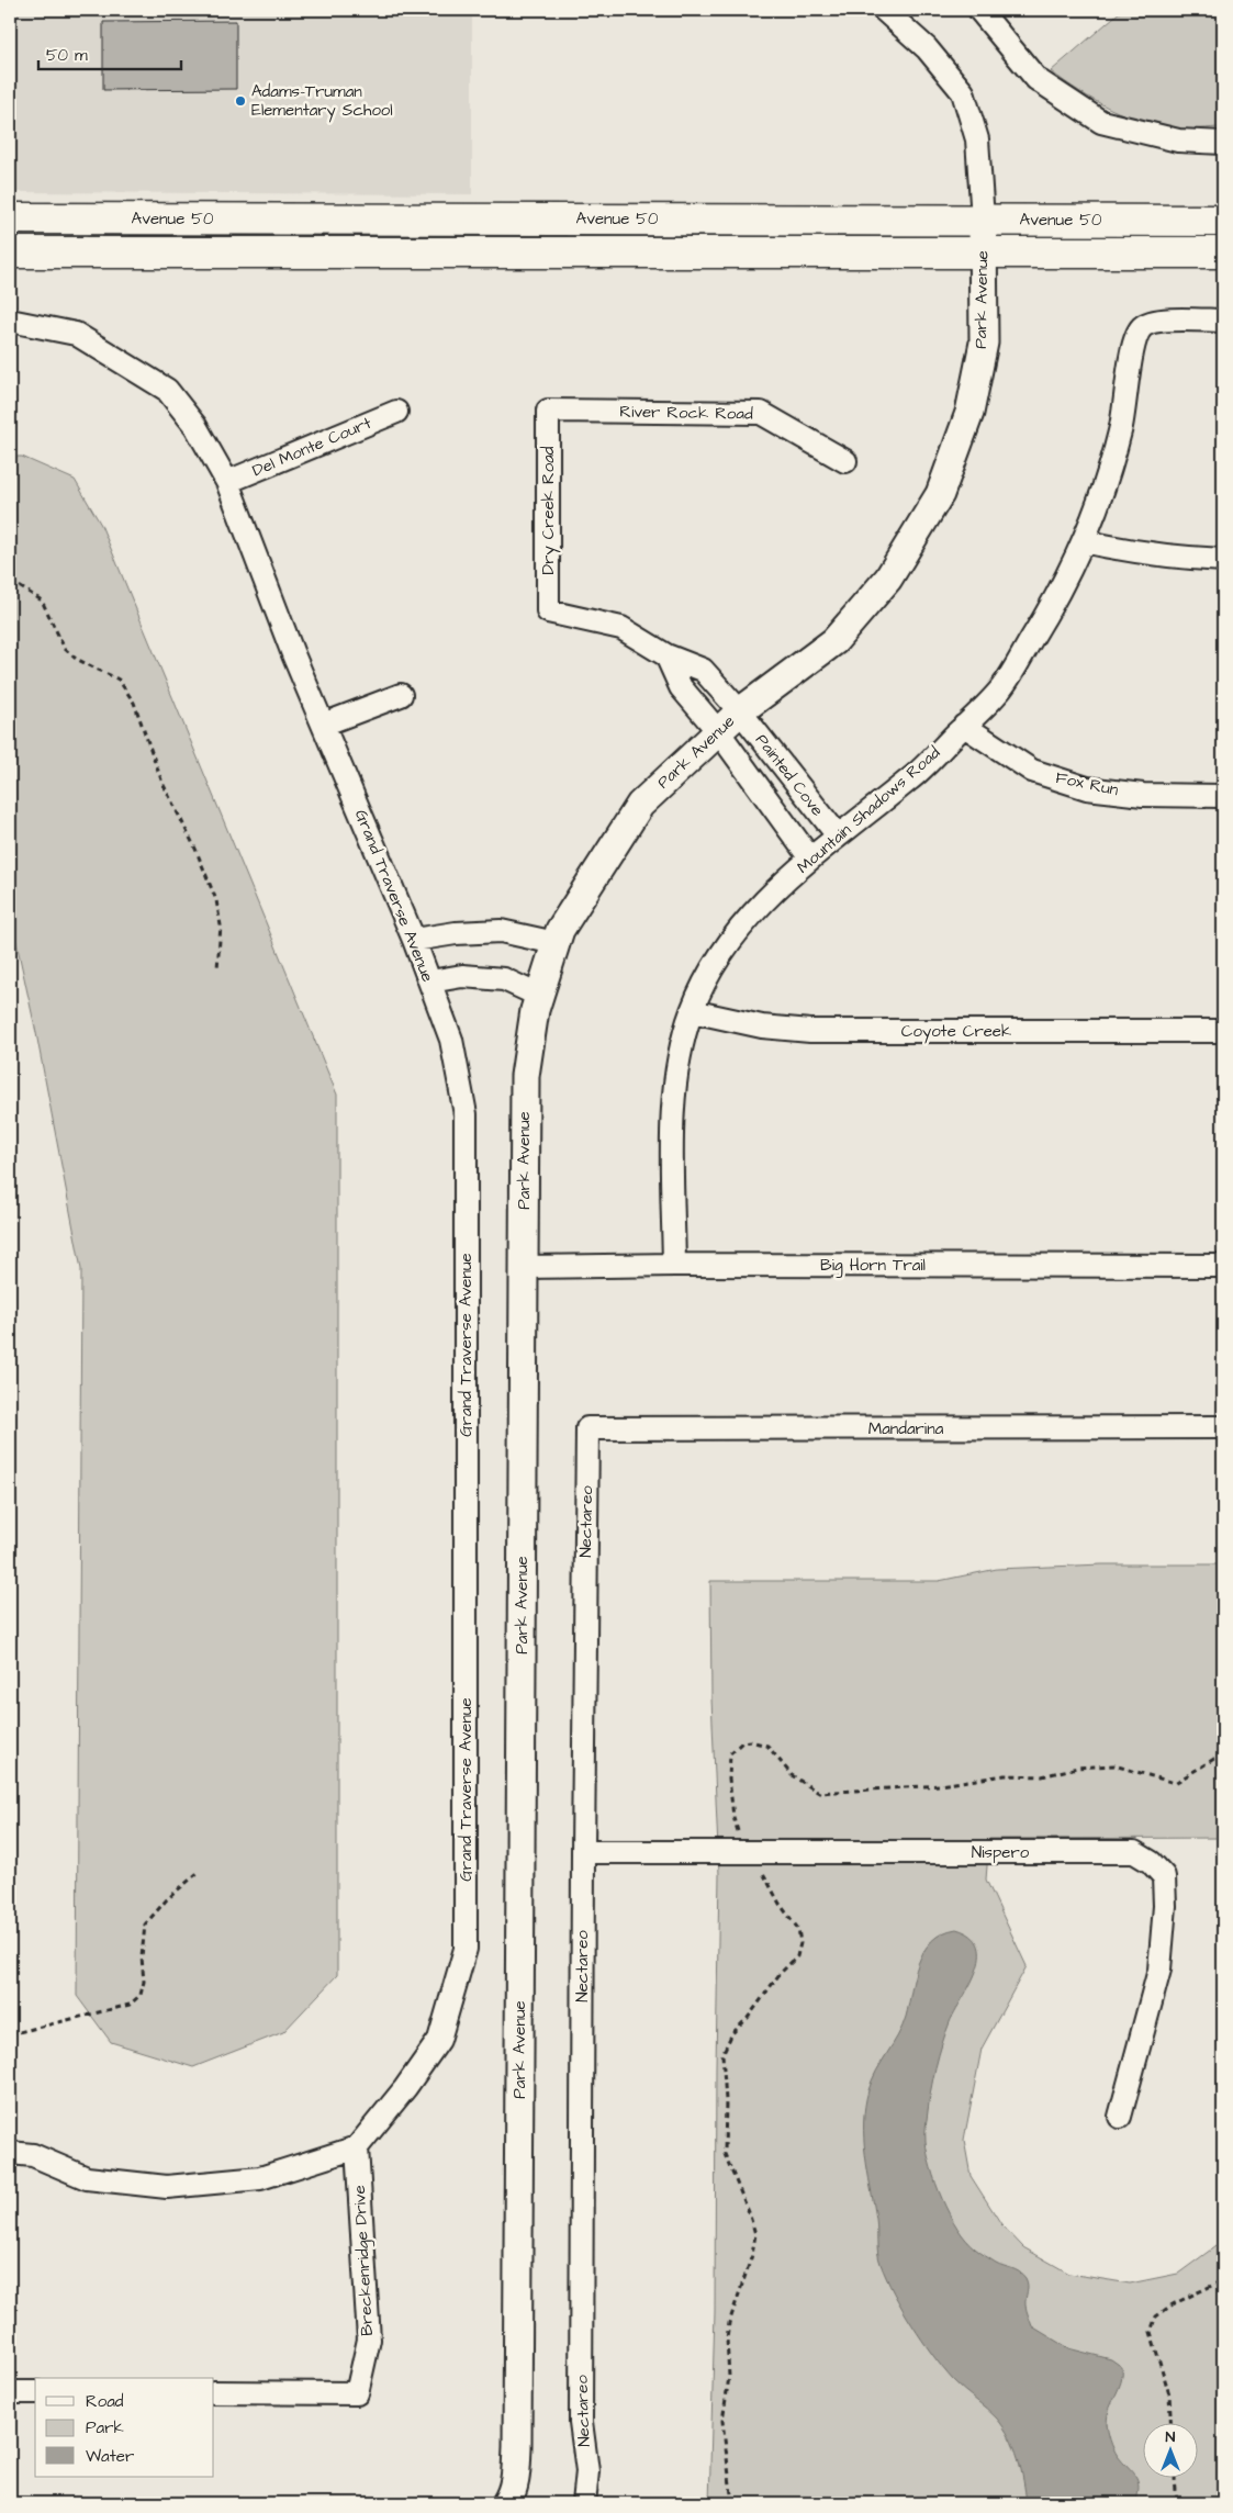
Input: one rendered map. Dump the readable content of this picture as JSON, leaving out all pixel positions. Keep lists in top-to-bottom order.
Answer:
{
  "streets": {
    "main road": ["Avenue 50"],
    "street": [
      "Park Avenue",
      "River Rock Road",
      "Del Monte Court",
      "Dry Creek Road",
      "Painted Cove",
      "Fox Run",
      "Mountain Shadows Road",
      "Grand Traverse Avenue",
      "Coyote Creek",
      "Big Horn Trail",
      "Mandarina",
      "Nectareo",
      "Nispero",
      "Breckenridge Drive"
    ]
  },
  "crossings": [
    ["Avenue 50", "Park Avenue"],
    ["Park Avenue", "Painted Cove"],
    ["Park Avenue", "Big Horn Trail"],
    ["River Rock Road", "Dry Creek Road"],
    ["Del Monte Court", "Grand Traverse Avenue"],
    ["Dry Creek Road", "Painted Cove"],
    ["Painted Cove", "Mountain Shadows Road"],
    ["Fox Run", "Mountain Shadows Road"],
    ["Mountain Shadows Road", "Coyote Creek"],
    ["Mountain Shadows Road", "Big Horn Trail"],
    ["Grand Traverse Avenue", "Breckenridge Drive"],
    ["Mandarina", "Nectareo"],
    ["Nectareo", "Nispero"]
  ],
  "places": ["Adams-Truman Elementary School"],
  "legend": ["Road", "Park", "Water"],
  "scale_bar": "50 m",
  "north": "top"
}
